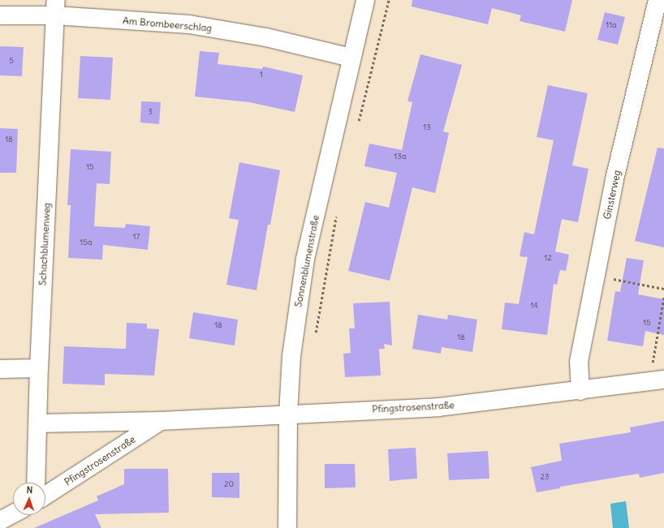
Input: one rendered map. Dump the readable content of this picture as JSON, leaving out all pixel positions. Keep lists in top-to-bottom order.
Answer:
{
  "streets": {
    "street": [
      "Am Brombeerschlag",
      "Ginsterweg",
      "Schachblumenweg",
      "Sonnenblumenstraße",
      "Pfingstrosenstraße"
    ]
  },
  "crossings": [
    ["Am Brombeerschlag", "Schachblumenweg"],
    ["Am Brombeerschlag", "Sonnenblumenstraße"],
    ["Ginsterweg", "Pfingstrosenstraße"],
    ["Schachblumenweg", "Pfingstrosenstraße"],
    ["Sonnenblumenstraße", "Pfingstrosenstraße"]
  ],
  "house_numbers": [
    "11a",
    "5",
    "1",
    "3",
    "13",
    "18",
    "13a",
    "15",
    "17",
    "15a",
    "12",
    "14",
    "15",
    "18",
    "18",
    "23",
    "20"
  ],
  "north": "top"
}
